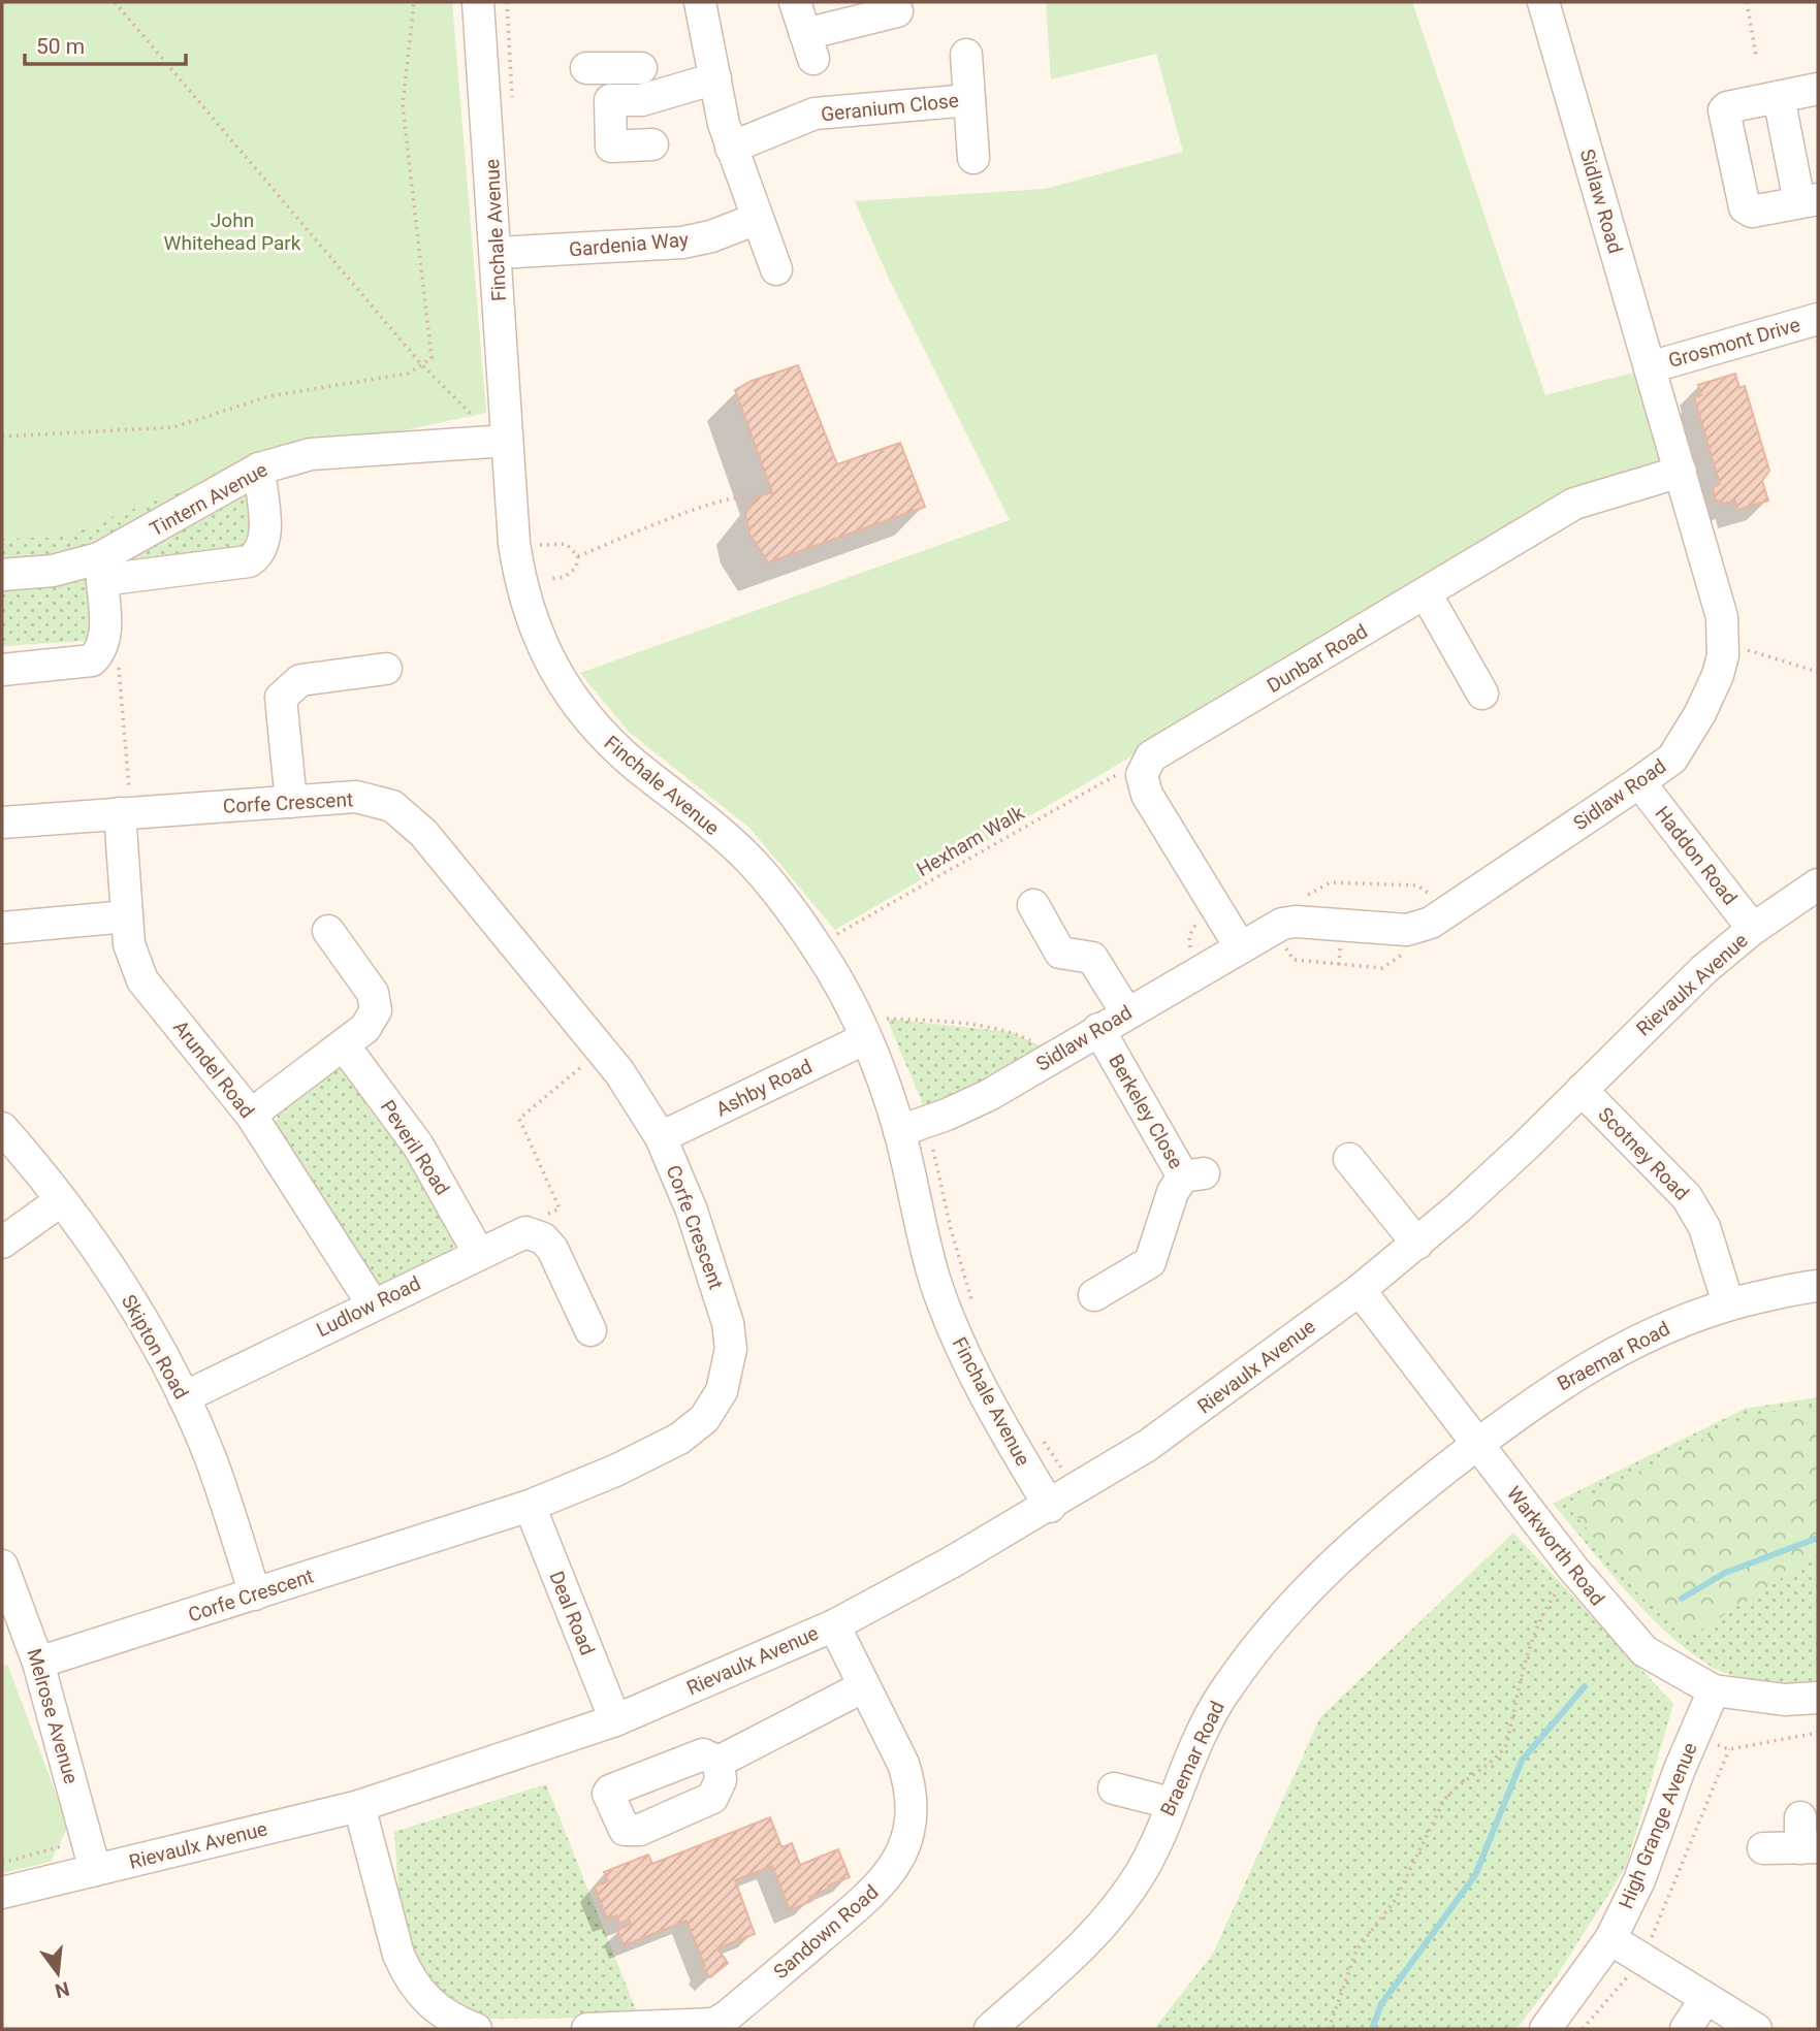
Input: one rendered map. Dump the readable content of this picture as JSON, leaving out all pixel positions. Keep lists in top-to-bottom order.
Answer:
{
  "streets": {
    "street": [
      "Geranium Close",
      "Sidlaw Road",
      "Finchale Avenue",
      "Gardenia Way",
      "Grosmont Drive",
      "Tintern Avenue",
      "Dunbar Road",
      "Corfe Crescent",
      "Haddon Road",
      "Rievaulx Avenue",
      "Arundel Road",
      "Ashby Road",
      "Berkeley Close",
      "Peveril Road",
      "Scotney Road",
      "Ludlow Road",
      "Skipton Road",
      "Braemar Road",
      "Warkworth Road",
      "Deal Road",
      "Melrose Avenue",
      "High Grange Avenue",
      "Sandown Road"
    ],
    "path": ["Hexham Walk"]
  },
  "crossings": [
    ["Sidlaw Road", "Finchale Avenue"],
    ["Sidlaw Road", "Grosmont Drive"],
    ["Sidlaw Road", "Dunbar Road"],
    ["Sidlaw Road", "Haddon Road"],
    ["Sidlaw Road", "Berkeley Close"],
    ["Finchale Avenue", "Gardenia Way"],
    ["Finchale Avenue", "Tintern Avenue"],
    ["Finchale Avenue", "Hexham Walk"],
    ["Finchale Avenue", "Rievaulx Avenue"],
    ["Finchale Avenue", "Ashby Road"],
    ["Dunbar Road", "Hexham Walk"],
    ["Corfe Crescent", "Arundel Road"],
    ["Corfe Crescent", "Ashby Road"],
    ["Corfe Crescent", "Skipton Road"],
    ["Corfe Crescent", "Deal Road"],
    ["Corfe Crescent", "Melrose Avenue"],
    ["Haddon Road", "Rievaulx Avenue"],
    ["Rievaulx Avenue", "Scotney Road"],
    ["Rievaulx Avenue", "Warkworth Road"],
    ["Rievaulx Avenue", "Deal Road"],
    ["Rievaulx Avenue", "Melrose Avenue"],
    ["Rievaulx Avenue", "Sandown Road"],
    ["Arundel Road", "Ludlow Road"],
    ["Peveril Road", "Ludlow Road"],
    ["Scotney Road", "Braemar Road"],
    ["Ludlow Road", "Skipton Road"],
    ["Braemar Road", "Warkworth Road"],
    ["Warkworth Road", "High Grange Avenue"]
  ],
  "parks": ["John Whitehead Park"],
  "scale_bar": "50 m",
  "north": "bottom"
}
